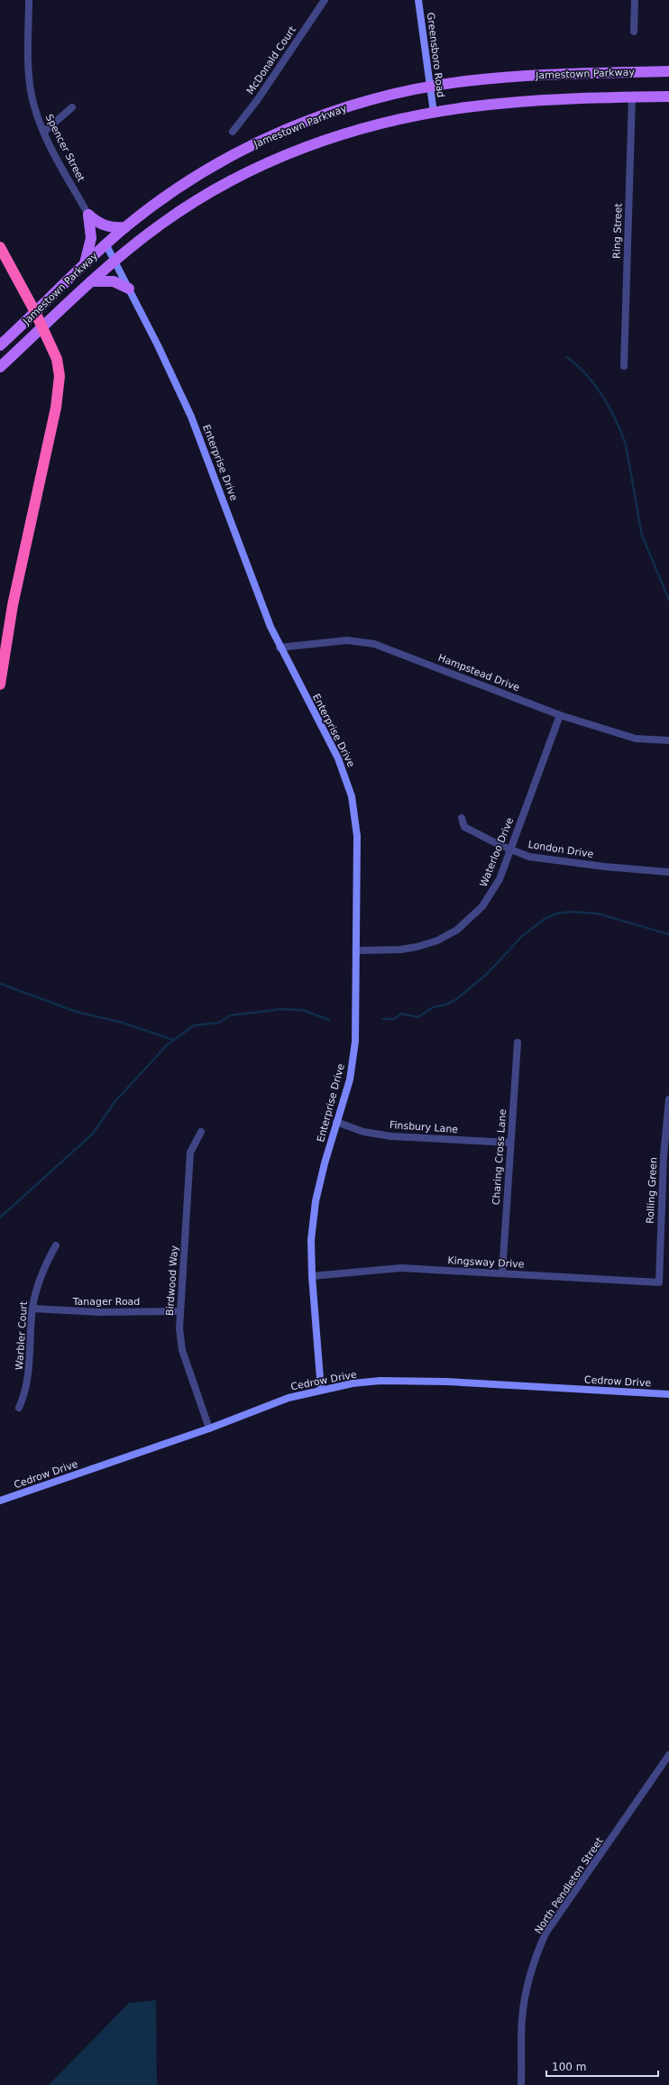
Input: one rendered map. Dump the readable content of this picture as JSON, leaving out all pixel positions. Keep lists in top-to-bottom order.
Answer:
{
  "streets": {
    "main road": ["Jamestown Parkway"],
    "street": [
      "Greensboro Road",
      "McDonald Court",
      "Spencer Street",
      "Ring Street",
      "Enterprise Drive",
      "Hampstead Drive",
      "London Drive",
      "Waterloo Drive",
      "Finsbury Lane",
      "Charing Cross Lane",
      "Rolling Green",
      "Kingsway Drive",
      "Birdwood Way",
      "Tanager Road",
      "Warbler Court",
      "Cedrow Drive",
      "North Pendleton Street"
    ]
  },
  "crossings": [
    ["Greensboro Road", "Jamestown Parkway"],
    ["Jamestown Parkway", "Ring Street"],
    ["Jamestown Parkway", "Enterprise Drive"],
    ["Enterprise Drive", "Hampstead Drive"],
    ["Enterprise Drive", "Waterloo Drive"],
    ["Enterprise Drive", "Finsbury Lane"],
    ["Enterprise Drive", "Kingsway Drive"],
    ["Enterprise Drive", "Cedrow Drive"],
    ["Hampstead Drive", "Waterloo Drive"],
    ["London Drive", "Waterloo Drive"],
    ["Finsbury Lane", "Charing Cross Lane"],
    ["Charing Cross Lane", "Kingsway Drive"],
    ["Rolling Green", "Kingsway Drive"],
    ["Birdwood Way", "Tanager Road"],
    ["Birdwood Way", "Cedrow Drive"],
    ["Tanager Road", "Warbler Court"]
  ],
  "scale_bar": "100 m"
}
